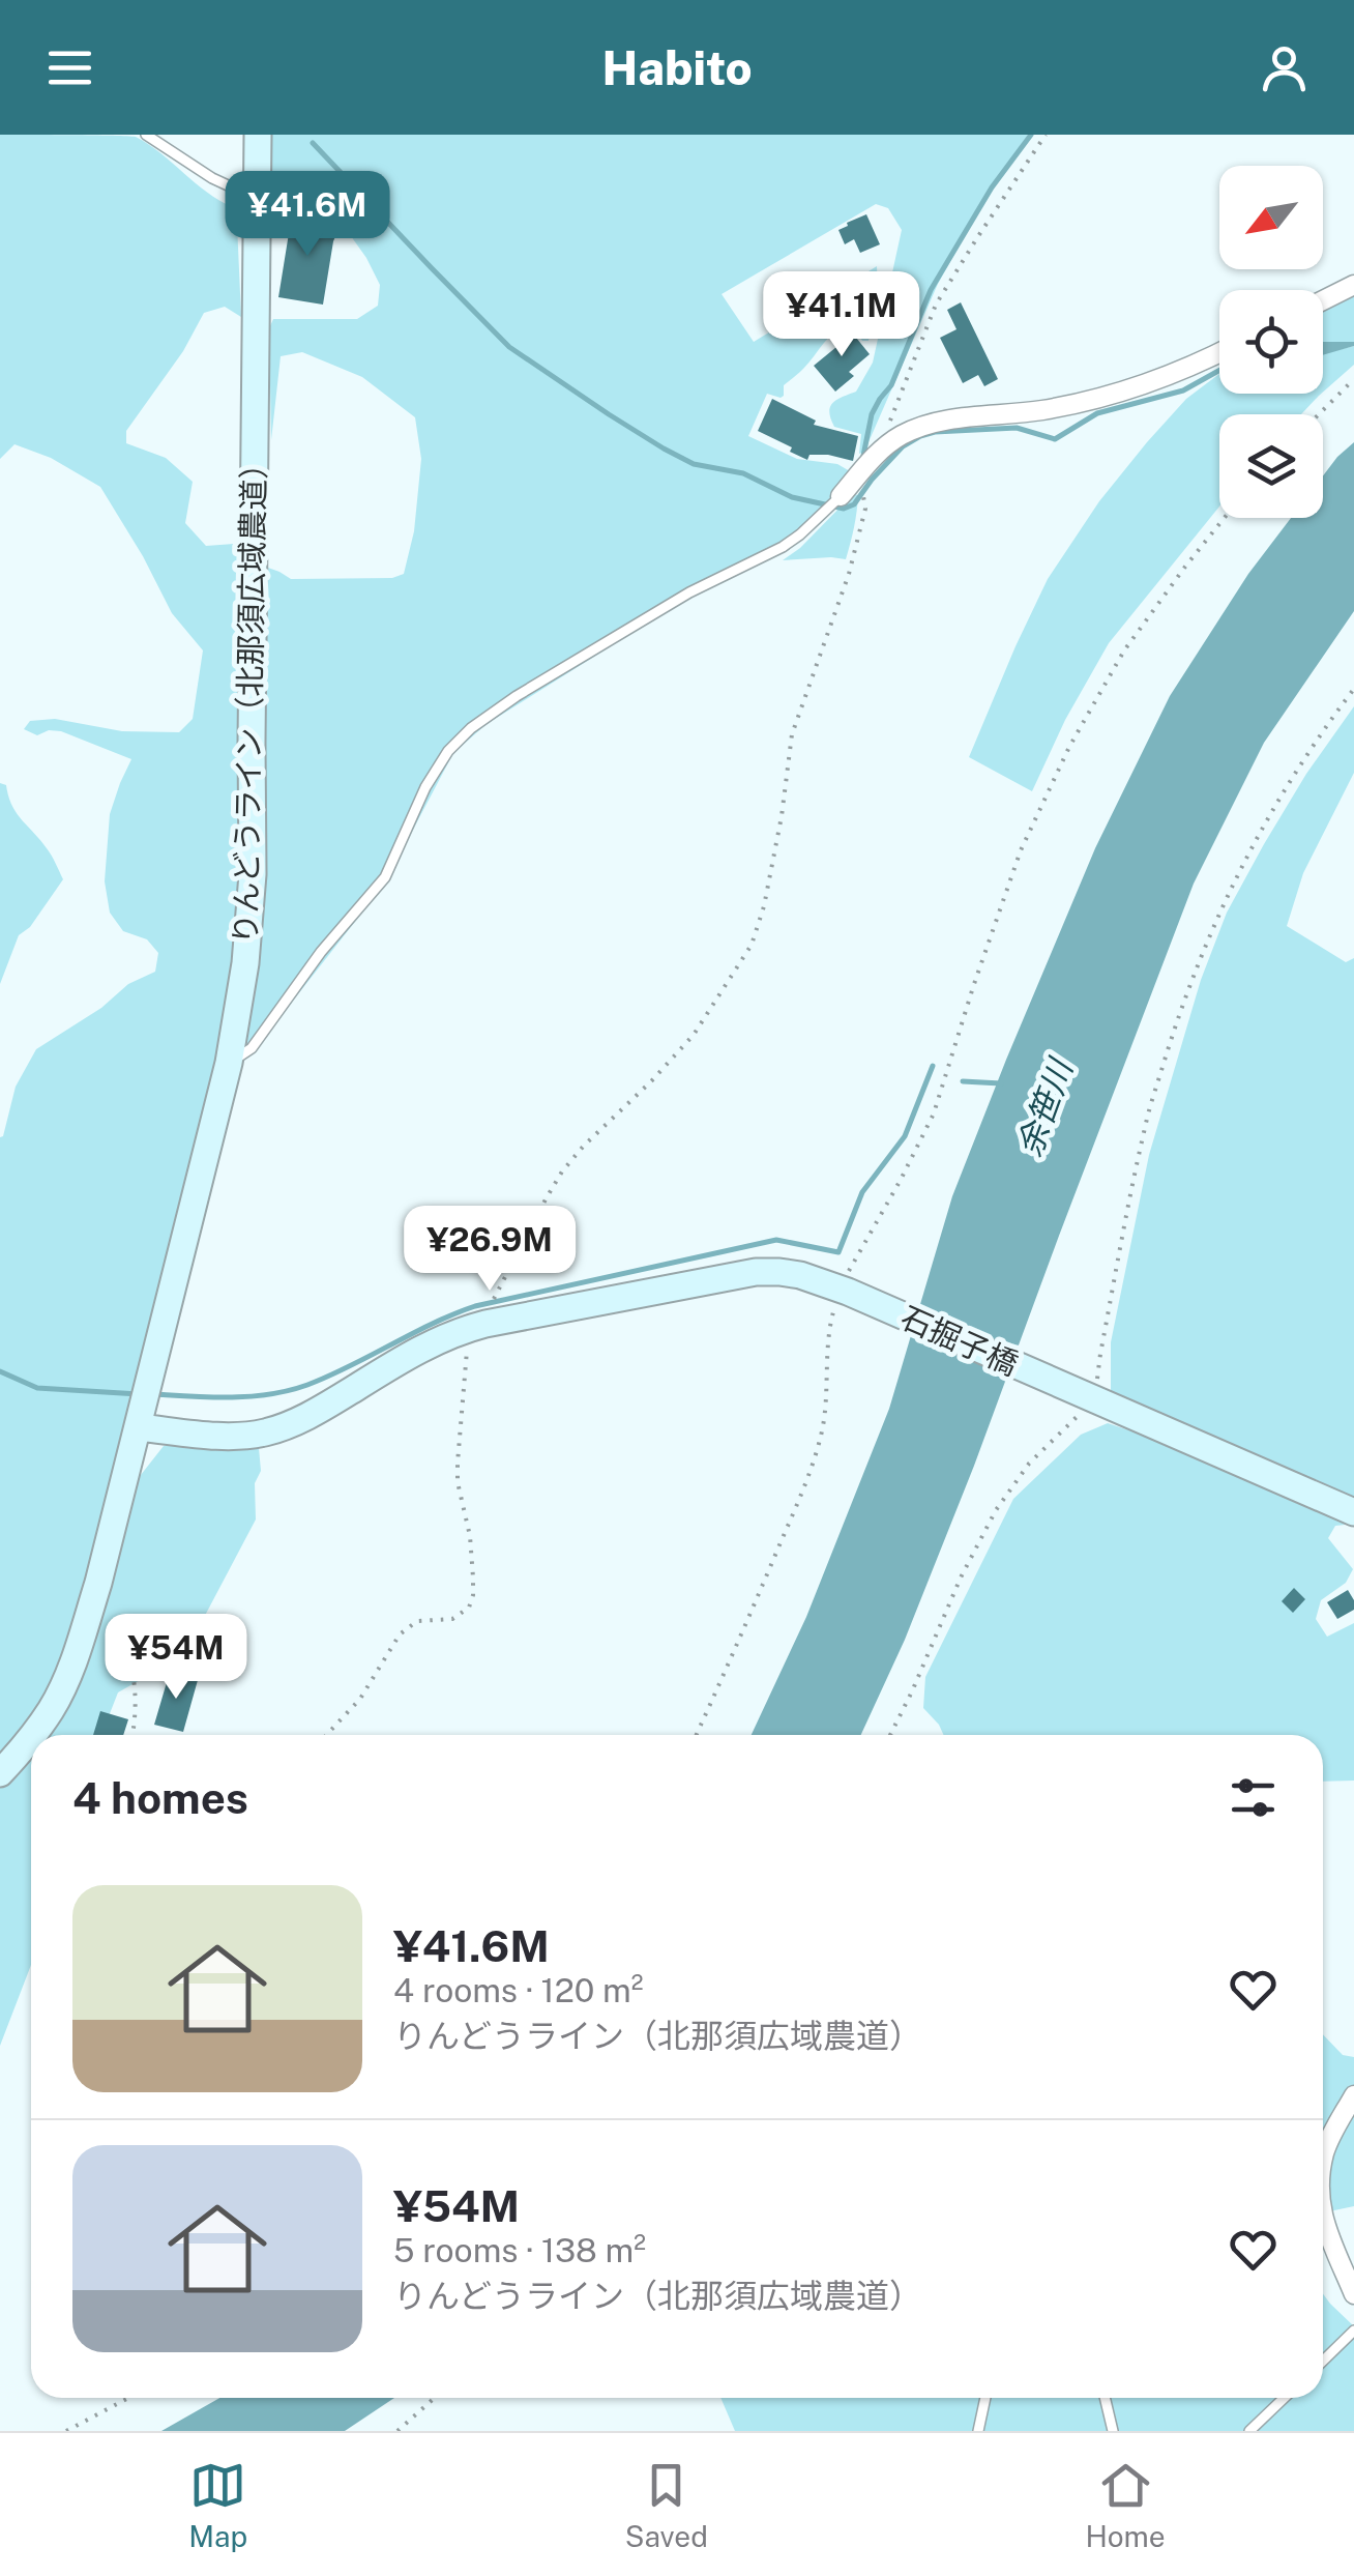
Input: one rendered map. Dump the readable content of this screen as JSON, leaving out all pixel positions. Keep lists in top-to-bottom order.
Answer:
{
  "streets": {
    "street": ["りんどうライン（北那須広域農道）", "石掘子橋"]
  },
  "crossings": [
    ["りんどうライン（北那須広域農道）", "石掘子橋"]
  ],
  "water": ["余笹川"],
  "north": "bottom left",
  "page": {
    "header": "Habito",
    "price": [
      "¥41.6M",
      "¥41.1M",
      "¥26.9M",
      "¥54M"
    ],
    "heading": "4 homes",
    "list": [
      {
        "name": "¥41.6M",
        "note": "4 rooms · 120 m² · りんどうライン（北那須広域農道）"
      },
      {
        "name": "¥54M",
        "note": "5 rooms · 138 m² · りんどうライン（北那須広域農道）"
      }
    ],
    "tabs": ["Map", "Saved", "Home"]
  }
}
